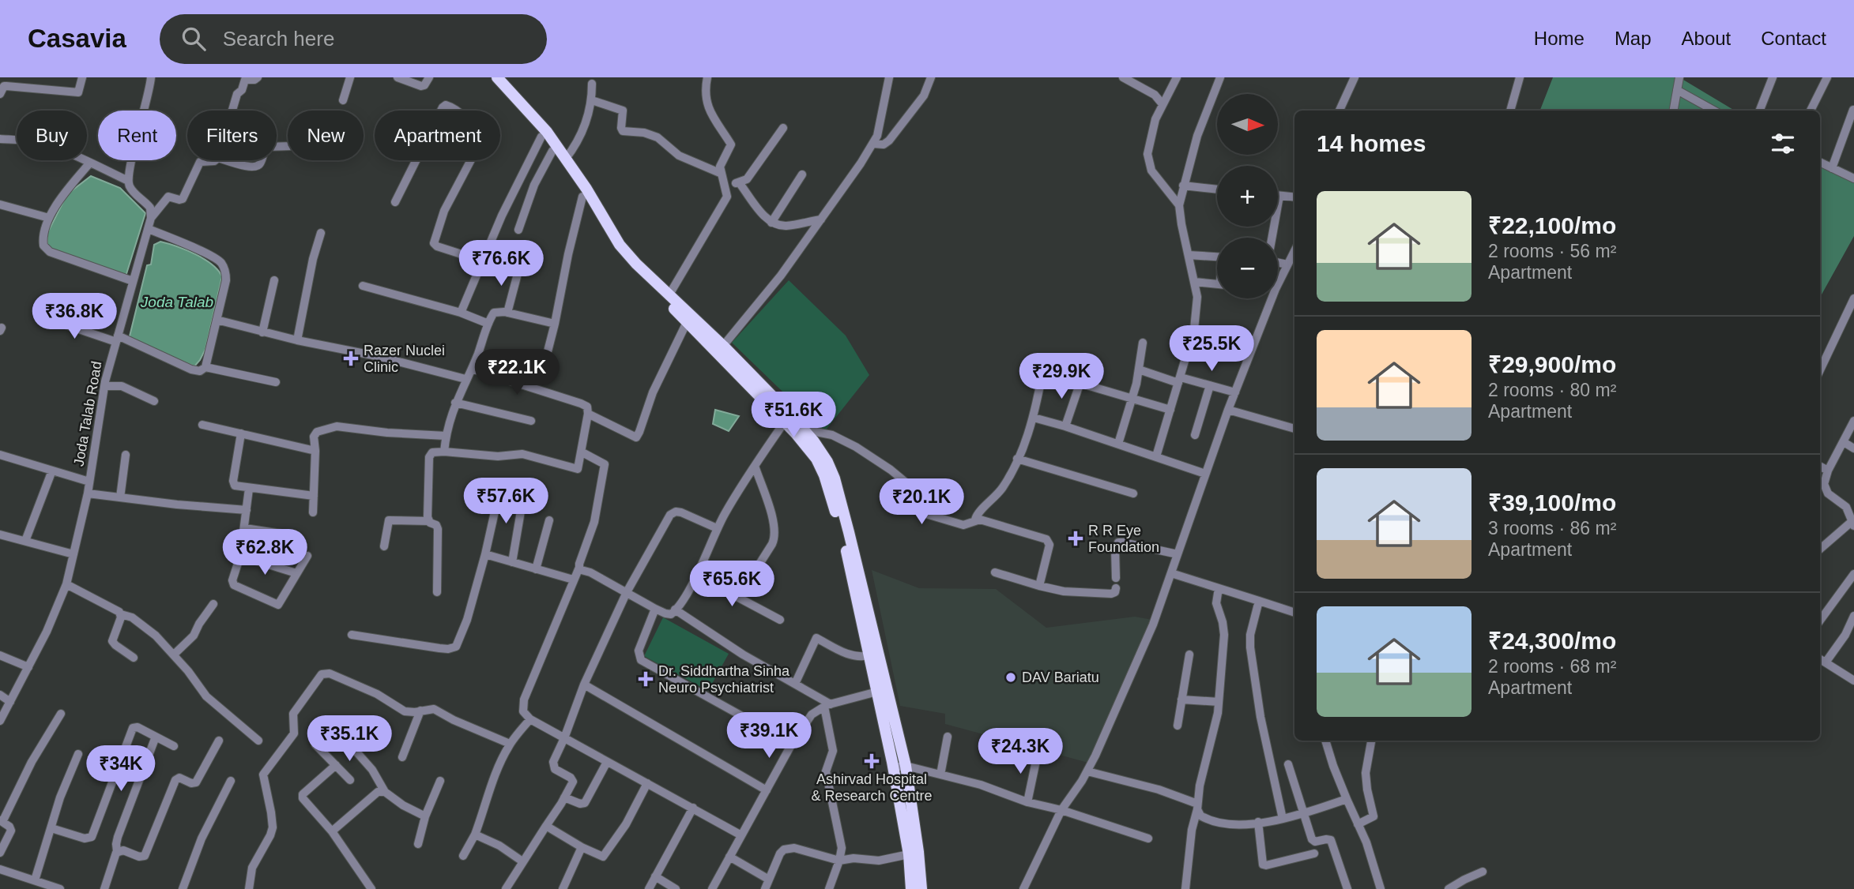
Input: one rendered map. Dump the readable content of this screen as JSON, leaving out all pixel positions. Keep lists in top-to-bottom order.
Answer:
{
  "streets": {
    "street": ["Joda Talab Road"]
  },
  "water": ["Joda Talab"],
  "places": {
    "health": [
      "Razer Nuclei Clinic",
      "R R Eye Foundation",
      "Dr. Siddhartha Sinha Neuro Psychiatrist",
      "Ashirvad Hospital & Research Centre"
    ],
    "other": ["DAV Bariatu"]
  },
  "north": "right",
  "page": {
    "header": "Casavia",
    "search": "Search here",
    "nav": [
      "Home",
      "Map",
      "About",
      "Contact"
    ],
    "map_buttons": ["+", "−"],
    "chip": [
      "Buy",
      "Rent",
      "Filters",
      "New",
      "Apartment"
    ],
    "heading": "14 homes",
    "list": [
      {
        "name": "₹22,100/mo",
        "note": "2 rooms · 56 m² · Apartment"
      },
      {
        "name": "₹29,900/mo",
        "note": "2 rooms · 80 m² · Apartment"
      },
      {
        "name": "₹39,100/mo",
        "note": "3 rooms · 86 m² · Apartment"
      },
      {
        "name": "₹24,300/mo",
        "note": "2 rooms · 68 m² · Apartment"
      }
    ],
    "price": [
      "₹76.6K",
      "₹36.8K",
      "₹25.5K",
      "₹22.1K",
      "₹29.9K",
      "₹51.6K",
      "₹57.6K",
      "₹20.1K",
      "₹62.8K",
      "₹65.6K",
      "₹39.1K",
      "₹35.1K",
      "₹24.3K",
      "₹34K"
    ]
  }
}
